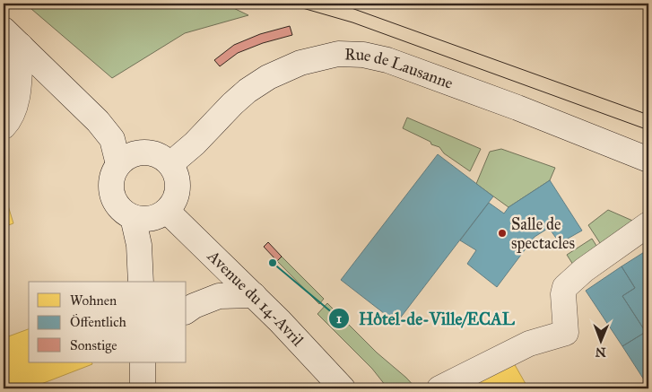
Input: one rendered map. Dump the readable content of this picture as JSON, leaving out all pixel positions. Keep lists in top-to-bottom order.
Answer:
{
  "streets": {
    "street": ["Rue de Lausanne", "Avenue du 14-Avril"]
  },
  "crossings": [
    ["Rue de Lausanne", "Avenue du 14-Avril"]
  ],
  "places": ["Salle de spectacles", "Hôtel-de-Ville/ECAL"],
  "legend": ["Wohnen", "Öffentlich", "Sonstige"],
  "north": "bottom"
}
